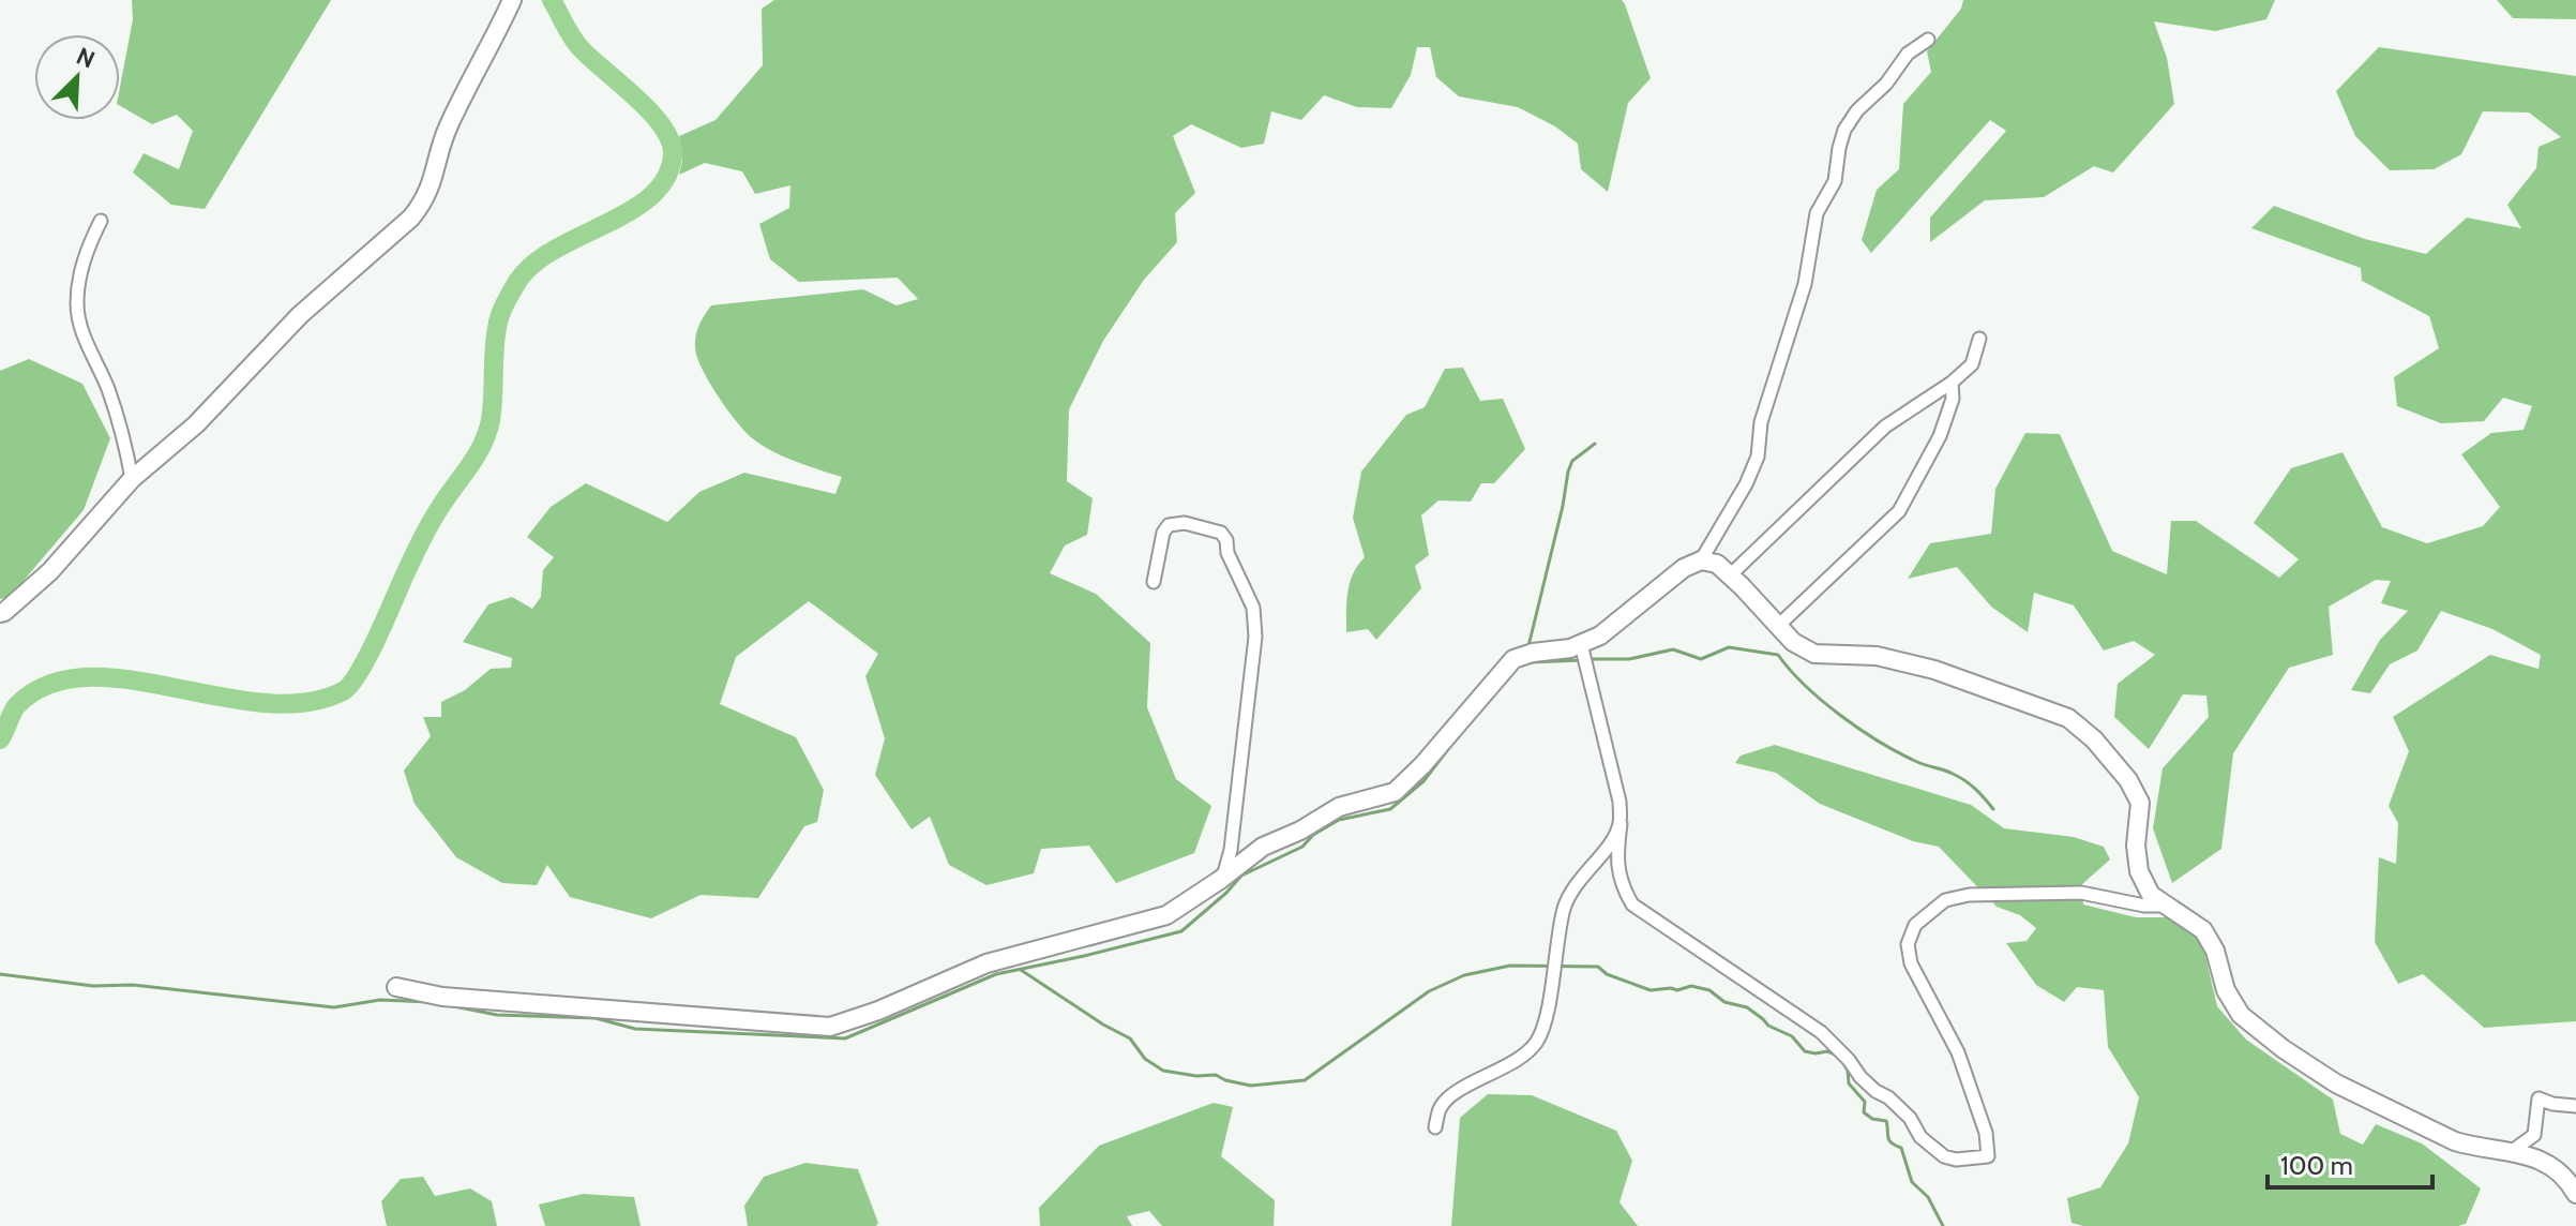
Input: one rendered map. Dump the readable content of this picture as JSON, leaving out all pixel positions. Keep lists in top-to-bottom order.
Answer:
{
  "scale_bar": "100 m",
  "north": "top right"
}
